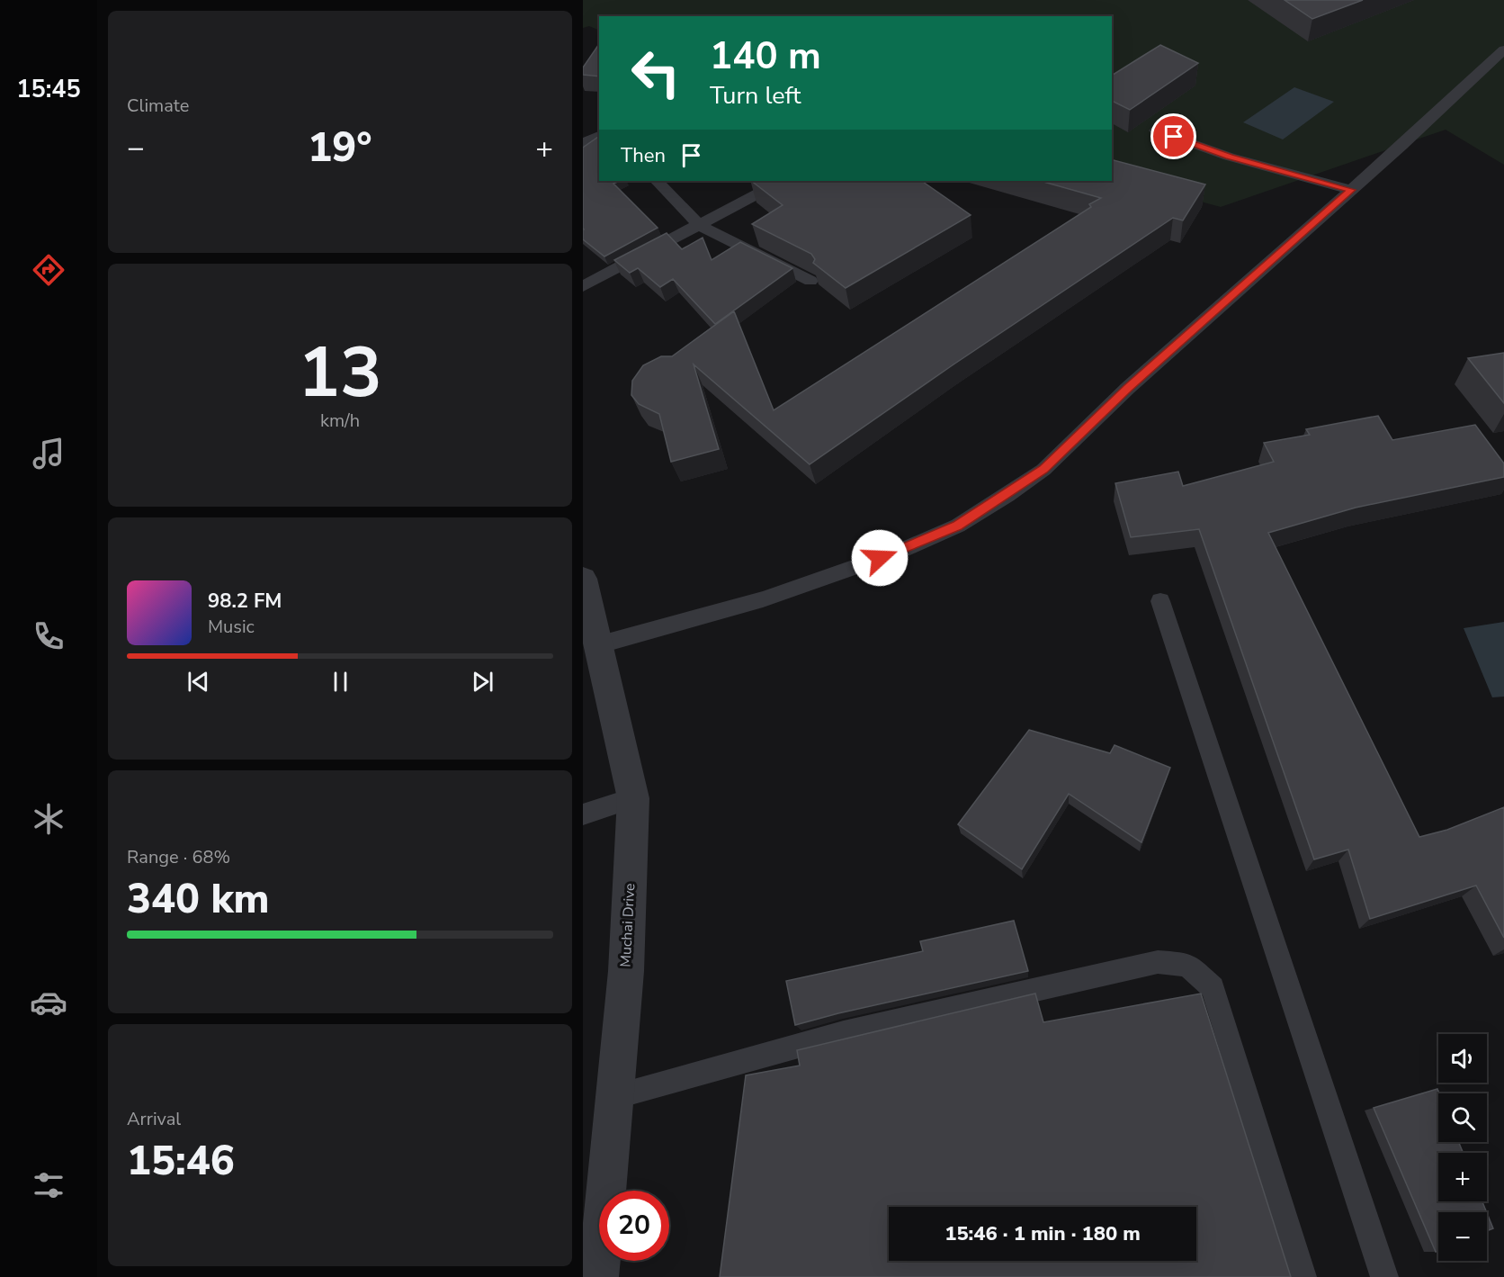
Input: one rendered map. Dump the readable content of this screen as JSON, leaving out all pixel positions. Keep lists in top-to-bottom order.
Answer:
{
  "streets": {
    "street": ["Muchai Drive"]
  },
  "page": {
    "tabs": "15:45",
    "tile": [
      "Climate",
      ["13", "km/h"],
      ["Range · 68%", "340 km"],
      ["Arrival", "15:46"]
    ],
    "turn": ["140 m", "Turn left"],
    "heat": ["−", "19°", "+"],
    "then": "Then",
    "song": ["98.2 FM", "Music"],
    "map_buttons": ["+", "−"],
    "limit": "20",
    "trip": "15:46 · 1 min · 180 m"
  }
}
